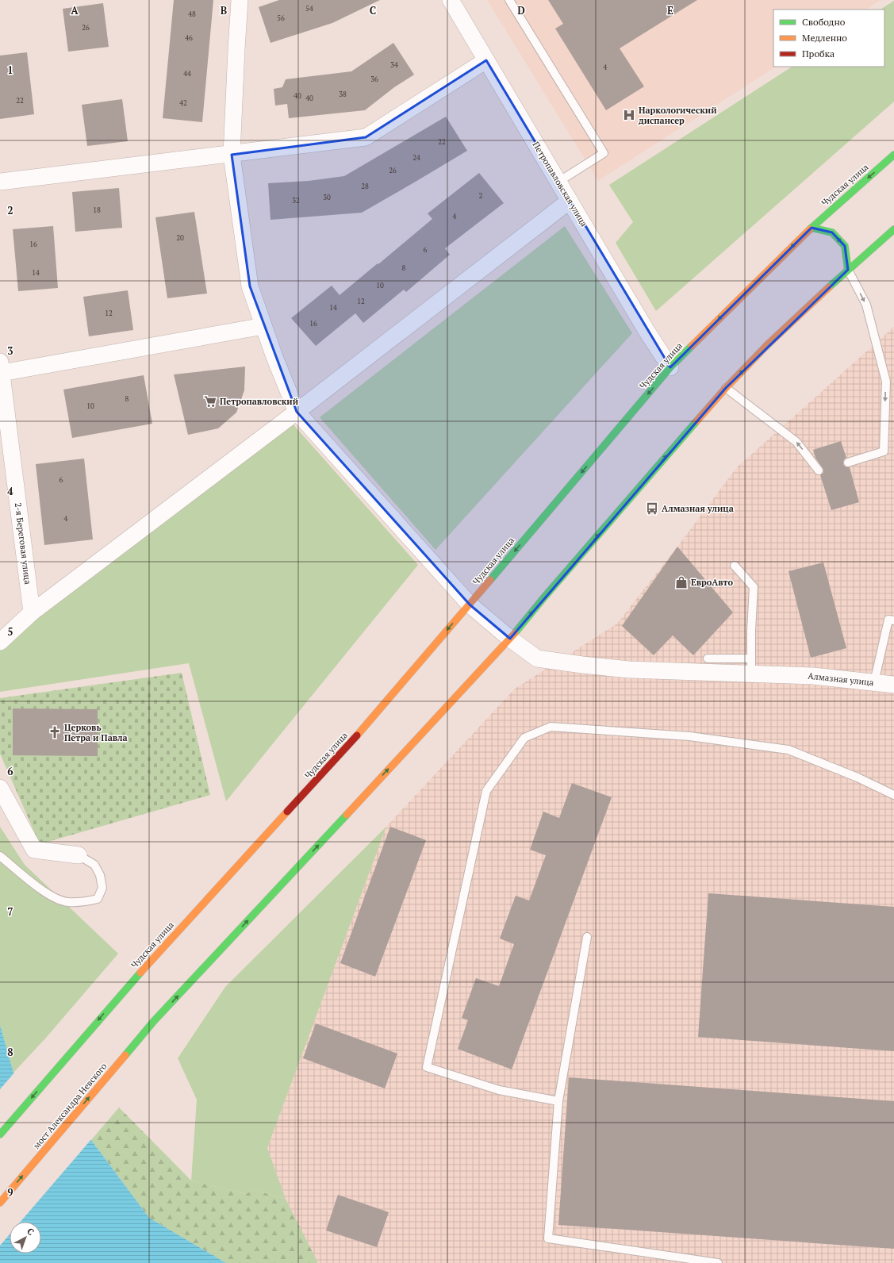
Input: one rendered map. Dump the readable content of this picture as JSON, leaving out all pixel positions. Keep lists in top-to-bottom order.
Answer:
{
  "streets": {
    "highway": ["Чудская улица", "мост Александра Невского"],
    "street": ["Петропавловская улица", "2-я Береговая улица", "Алмазная улица"]
  },
  "crossings": [
    ["Петропавловская улица", "Чудская улица"],
    ["Чудская улица", "Алмазная улица"],
    ["Алмазная улица", "мост Александра Невского"]
  ],
  "one_way": ["мост Александра Невского"],
  "places": {
    "hospital": ["Наркологический диспансер"],
    "supermarket": ["Петропавловский"],
    "bus stop": ["Алмазная улица"],
    "shop": ["ЕвроАвто"],
    "church": ["Церковь Петра и Павла"]
  },
  "house_numbers": [
    "54",
    "48",
    "56",
    "26",
    "46",
    "34",
    "4",
    "44",
    "36",
    "38",
    "40",
    "40",
    "22",
    "42",
    "22",
    "24",
    "26",
    "28",
    "2",
    "30",
    "32",
    "18",
    "4",
    "20",
    "16",
    "6",
    "8",
    "14",
    "10",
    "12",
    "14",
    "12",
    "16",
    "8",
    "10",
    "6",
    "4"
  ],
  "legend": ["Свободно", "Медленно", "Пробка"],
  "north": "top right",
  "grid": {
    "columns": [
      "A",
      "B",
      "C",
      "D",
      "E"
    ],
    "rows": [
      "1",
      "2",
      "3",
      "4",
      "5",
      "6",
      "7",
      "8",
      "9"
    ]
  }
}
